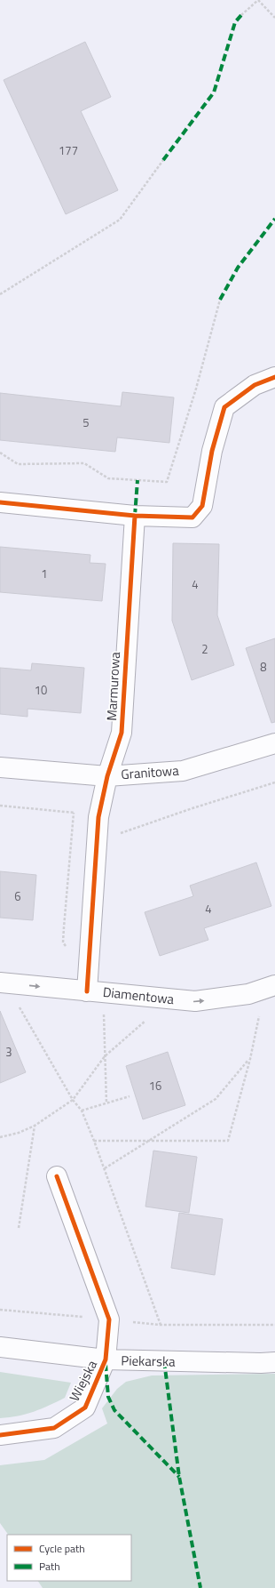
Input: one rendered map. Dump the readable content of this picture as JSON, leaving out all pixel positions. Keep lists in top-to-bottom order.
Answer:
{
  "streets": {
    "street": [
      "Marmurowa",
      "Granitowa",
      "Diamentowa",
      "Piekarska",
      "Wiejska"
    ]
  },
  "crossings": [
    ["Marmurowa", "Granitowa"],
    ["Marmurowa", "Diamentowa"],
    ["Piekarska", "Wiejska"]
  ],
  "one_way": ["Diamentowa"],
  "house_numbers": [
    "177",
    "5",
    "1",
    "4",
    "2",
    "8",
    "10",
    "6",
    "4",
    "3",
    "16"
  ],
  "legend": ["Cycle path", "Path"]
}
